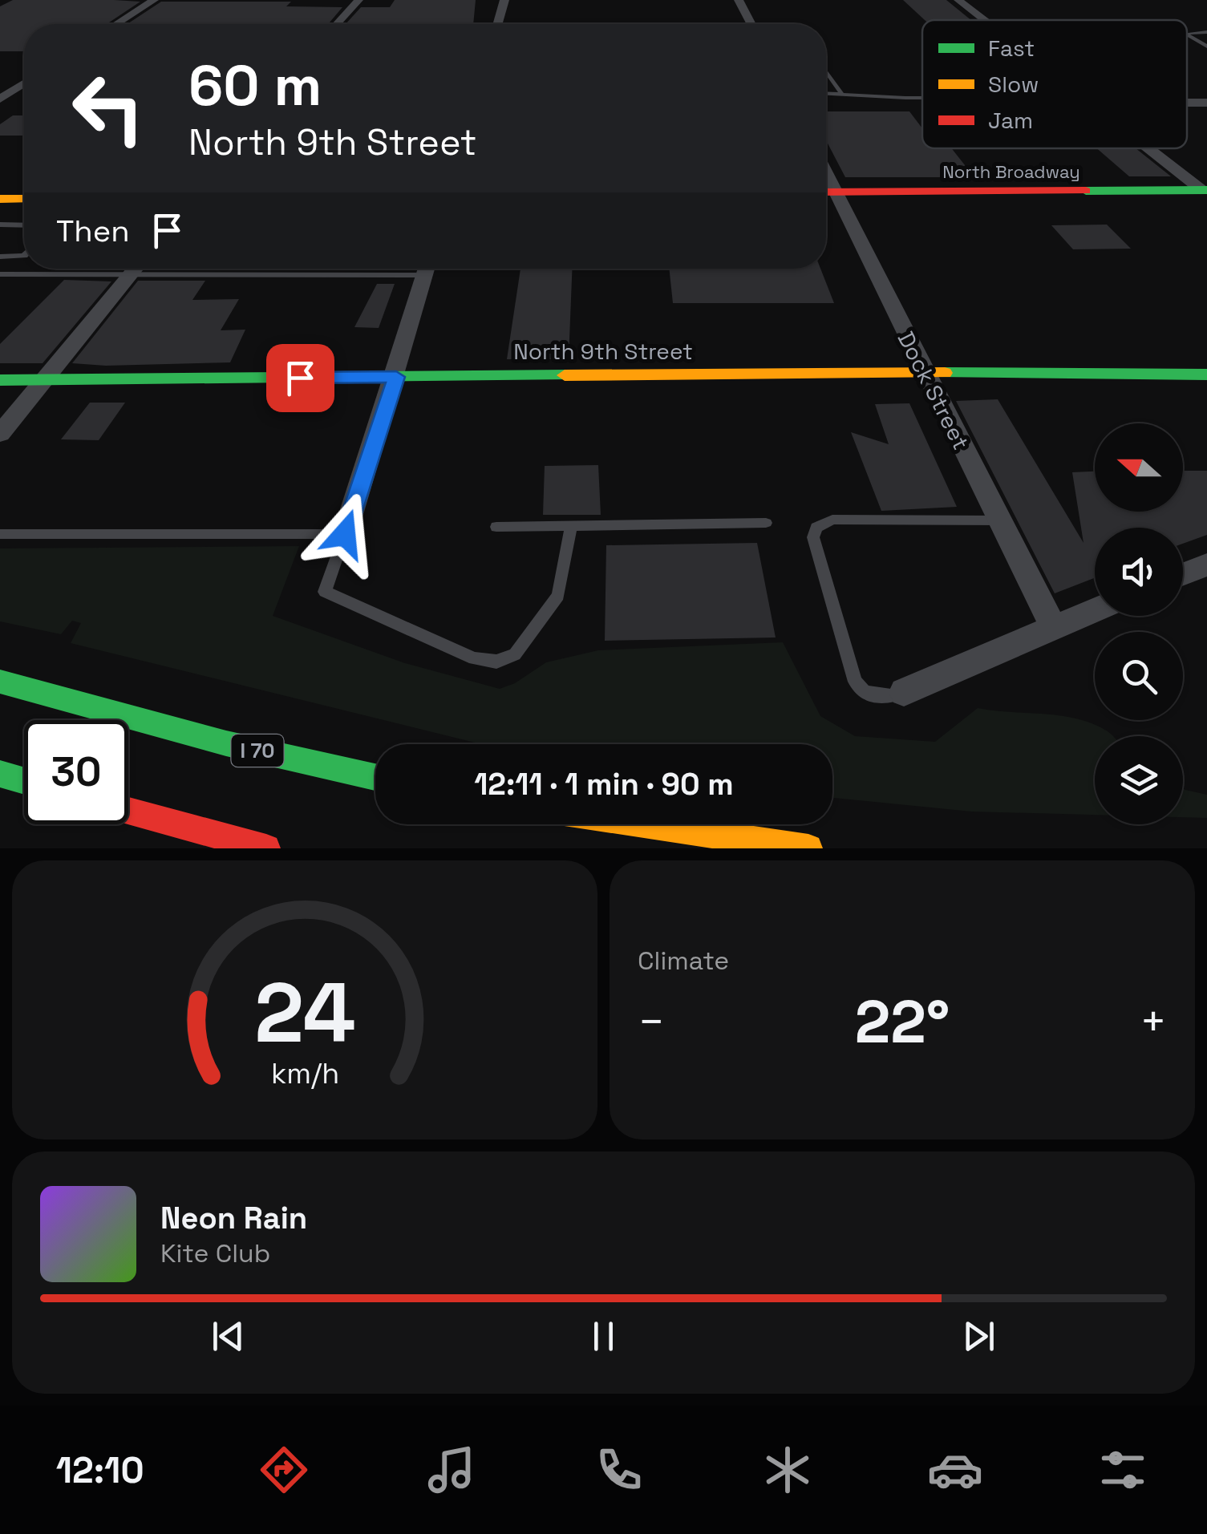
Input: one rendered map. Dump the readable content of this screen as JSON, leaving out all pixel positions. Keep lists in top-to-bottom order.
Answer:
{
  "streets": {
    "main road": ["North Broadway", "North 9th Street", "I 70"],
    "street": ["Dock Street"]
  },
  "crossings": [
    ["North Broadway", "Dock Street"],
    ["North 9th Street", "Dock Street"]
  ],
  "legend": ["Fast", "Slow", "Jam"],
  "north": "left",
  "page": {
    "turn": ["60 m", "North 9th Street"],
    "then": "Then",
    "limit": "30",
    "trip": "12:11 · 1 min · 90 m",
    "tile": "Climate",
    "heat": ["−", "22°", "+"],
    "song": ["Neon Rain", "Kite Club"],
    "tabs": "12:10",
    "gauge": ["24", "km/h"]
  }
}
